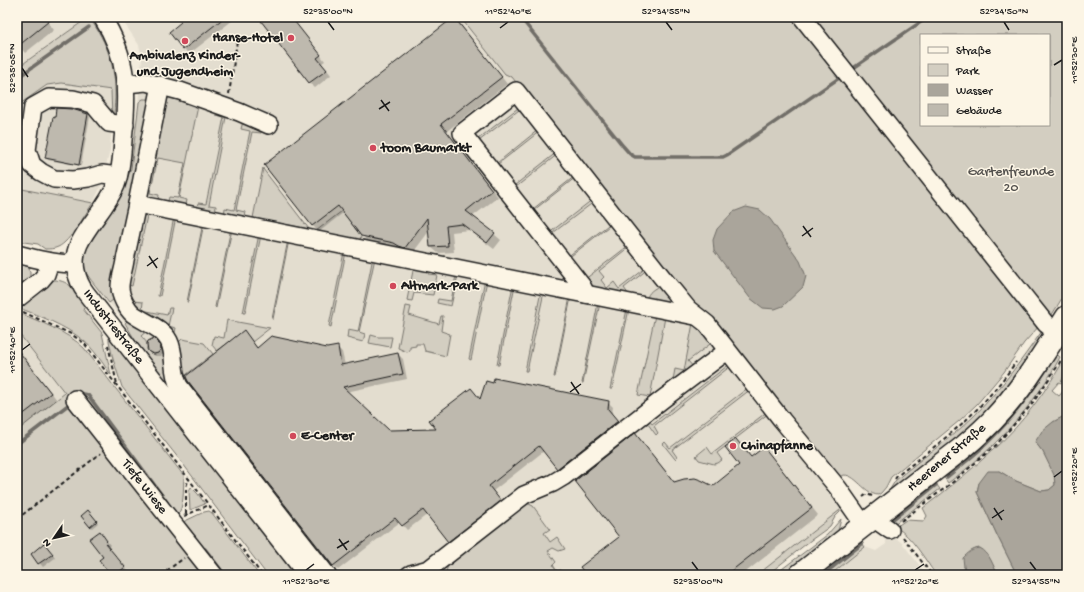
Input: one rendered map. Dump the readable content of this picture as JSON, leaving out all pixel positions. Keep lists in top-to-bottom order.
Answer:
{
  "streets": {
    "main road": ["Heerener Straße"],
    "street": ["Industriestraße", "Tiefe Wiese"]
  },
  "parks": ["Gartenfreunde 20"],
  "places": [
    "Hanse-Hotel",
    "Ambivalenz Kinder- und Jugendheim",
    "toom Baumarkt",
    "Altmark-Park",
    "E-Center",
    "Chinapfanne"
  ],
  "legend": [
    "Straße",
    "Park",
    "Wasser",
    "Gebäude"
  ],
  "north": "bottom left",
  "coordinates": [
    "52°35'00\"N",
    "11°52'40\"E",
    "52°34'55\"N",
    "52°34'50\"N",
    "11°52'30\"E",
    "52°35'05\"N",
    "11°52'20\"E"
  ]
}
